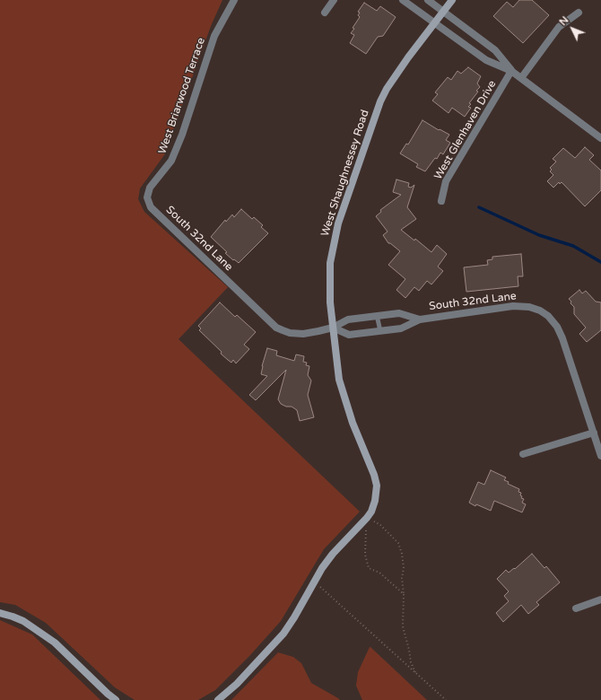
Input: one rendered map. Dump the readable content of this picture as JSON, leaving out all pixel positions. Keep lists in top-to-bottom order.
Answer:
{
  "streets": {
    "street": [
      "West Briarwood Terrace",
      "West Glenhaven Drive",
      "West Shaughnessey Road",
      "South 32nd Lane"
    ]
  },
  "crossings": [
    ["West Briarwood Terrace", "South 32nd Lane"],
    ["West Shaughnessey Road", "South 32nd Lane"]
  ],
  "north": "top left"
}
